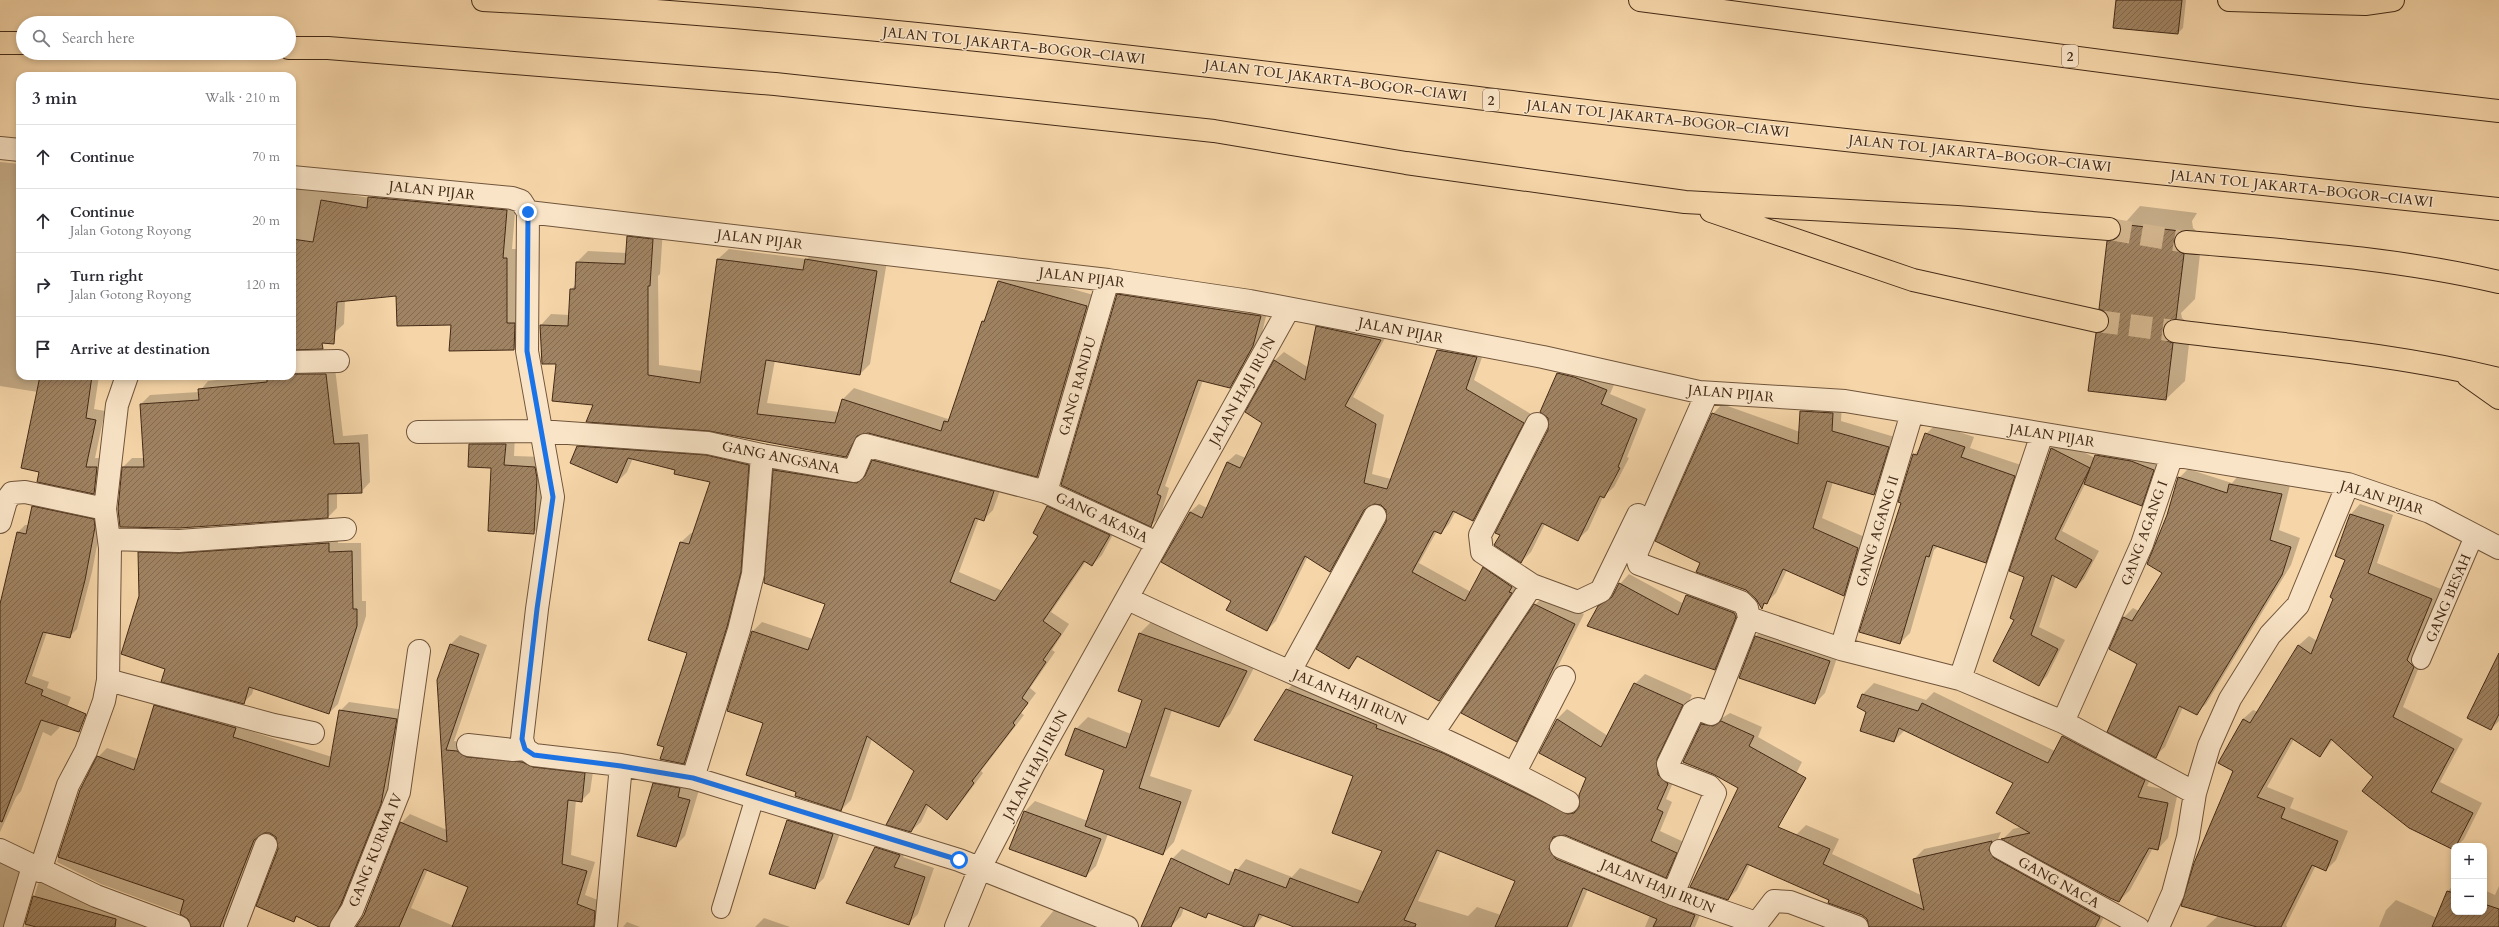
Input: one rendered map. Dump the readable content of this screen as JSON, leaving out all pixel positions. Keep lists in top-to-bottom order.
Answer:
{
  "streets": {
    "highway": ["JALAN TOL JAKARTA–BOGOR–CIAWI", "2"],
    "street": [
      "JALAN PIJAR",
      "GANG RANDU",
      "JALAN HAJI IRUN",
      "GANG ANGSANA",
      "GANG AKASIA",
      "GANG AGANG II",
      "GANG AGANG I",
      "GANG KURMA IV"
    ],
    "lane": ["GANG BESAH", "GANG NACA"]
  },
  "crossings": [
    ["JALAN PIJAR", "GANG RANDU"],
    ["JALAN PIJAR", "JALAN HAJI IRUN"],
    ["JALAN PIJAR", "GANG AGANG II"],
    ["JALAN PIJAR", "GANG AGANG I"],
    ["JALAN PIJAR", "GANG BESAH"],
    ["GANG RANDU", "GANG ANGSANA"],
    ["GANG RANDU", "GANG AKASIA"],
    ["JALAN HAJI IRUN", "GANG AKASIA"],
    ["GANG ANGSANA", "GANG AKASIA"]
  ],
  "page": {
    "search": "Search here",
    "heading": ["3 min", "Walk · 210 m"],
    "list": [
      ["Continue", "70 m"],
      ["Continue", "Jalan Gotong Royong", "20 m"],
      ["Turn right", "Jalan Gotong Royong", "120 m"],
      "Arrive at destination"
    ],
    "map_buttons": ["+", "−"]
  }
}
